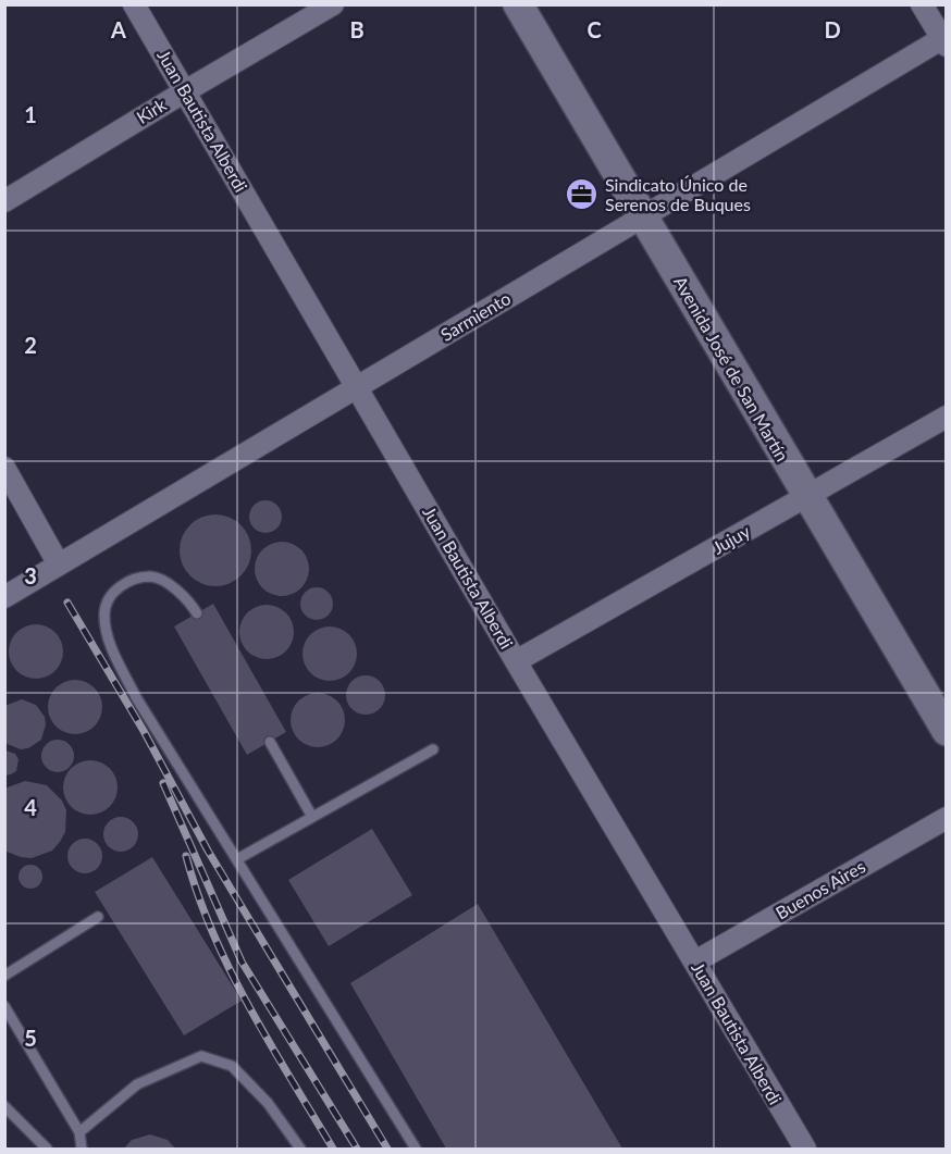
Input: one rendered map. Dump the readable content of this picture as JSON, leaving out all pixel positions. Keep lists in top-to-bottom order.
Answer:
{
  "streets": {
    "street": [
      "Kirk",
      "Juan Bautista Alberdi",
      "Sarmiento",
      "Avenida José de San Martín",
      "Jujuy",
      "Buenos Aires"
    ]
  },
  "crossings": [
    ["Kirk", "Juan Bautista Alberdi"],
    ["Juan Bautista Alberdi", "Sarmiento"],
    ["Juan Bautista Alberdi", "Jujuy"],
    ["Juan Bautista Alberdi", "Buenos Aires"],
    ["Sarmiento", "Avenida José de San Martín"],
    ["Avenida José de San Martín", "Jujuy"]
  ],
  "places": {
    "office": ["Sindicato Único de Serenos de Buques"]
  },
  "grid": {
    "columns": [
      "A",
      "B",
      "C",
      "D"
    ],
    "rows": [
      "1",
      "2",
      "3",
      "4",
      "5"
    ]
  }
}
